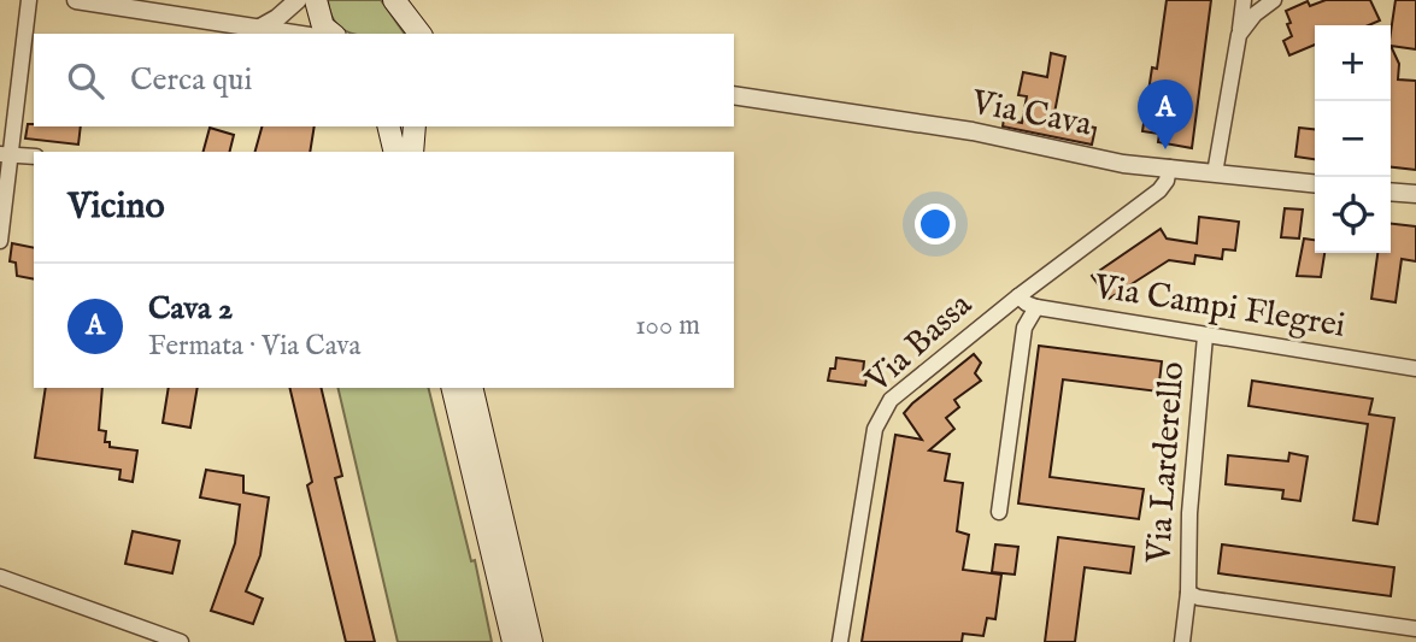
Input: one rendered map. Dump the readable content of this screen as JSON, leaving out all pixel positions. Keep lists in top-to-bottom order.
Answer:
{
  "streets": {
    "street": [
      "Via Cava",
      "Via Campi Flegrei",
      "Via Bassa",
      "Via Larderello"
    ]
  },
  "crossings": [
    ["Via Cava", "Via Bassa"],
    ["Via Campi Flegrei", "Via Bassa"],
    ["Via Campi Flegrei", "Via Larderello"]
  ],
  "page": {
    "map_buttons": ["+", "−"],
    "search": "Cerca qui",
    "pins": "A",
    "heading": "Vicino",
    "list": [
      {
        "mark": "A",
        "name": "Cava 2",
        "note": "Fermata · Via Cava",
        "value": "100 m"
      }
    ]
  }
}
